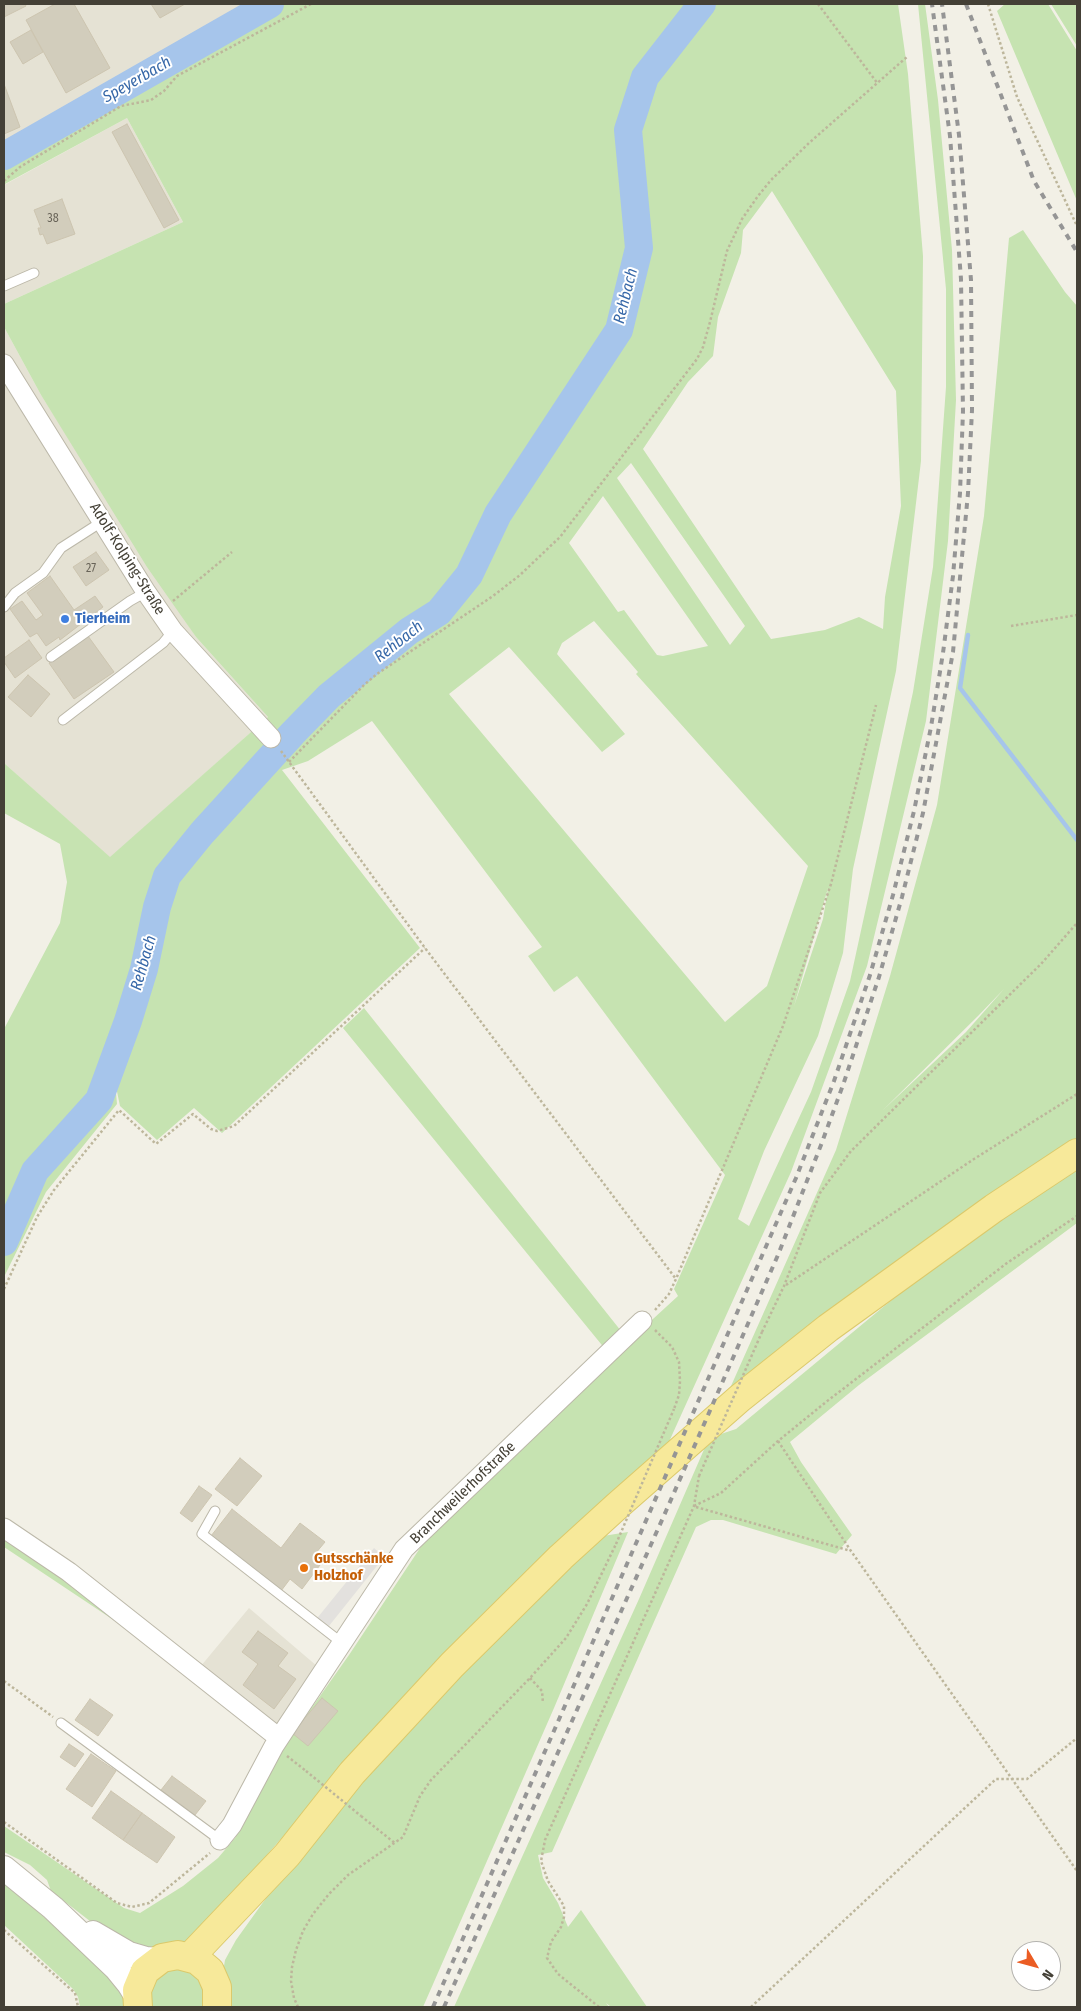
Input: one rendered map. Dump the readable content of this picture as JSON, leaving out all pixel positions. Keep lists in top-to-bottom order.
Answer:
{
  "streets": {
    "street": ["Adolf-Kolping-Straße", "Branchweilerhofstraße"]
  },
  "water": ["Speyerbach", "Rehbach"],
  "places": ["Tierheim", "Gutsschänke Holzhof"],
  "house_numbers": ["38", "27"],
  "north": "bottom right"
}
